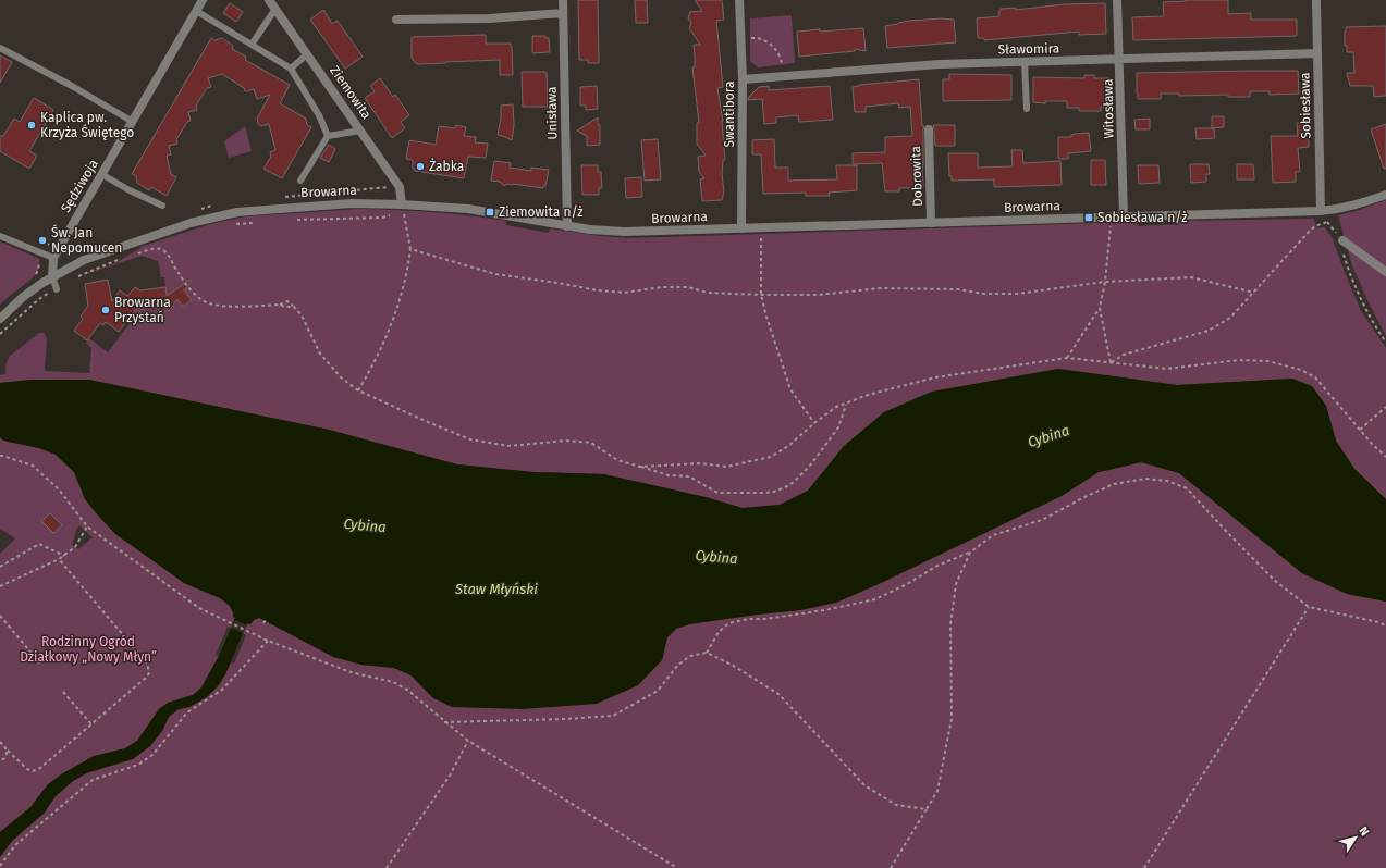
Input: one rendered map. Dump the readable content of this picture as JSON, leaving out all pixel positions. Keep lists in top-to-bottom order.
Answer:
{
  "streets": {
    "street": [
      "Sławomira",
      "Ziemowita",
      "Sobiesława",
      "Witosława",
      "Unisława",
      "Swantibora",
      "Dobrowita",
      "Sędziwoja",
      "Browarna"
    ]
  },
  "crossings": [
    ["Sławomira", "Sobiesława"],
    ["Sławomira", "Witosława"],
    ["Sławomira", "Swantibora"],
    ["Ziemowita", "Browarna"],
    ["Sobiesława", "Browarna"],
    ["Witosława", "Browarna"],
    ["Unisława", "Browarna"],
    ["Swantibora", "Browarna"],
    ["Dobrowita", "Browarna"],
    ["Sędziwoja", "Browarna"]
  ],
  "water": ["Cybina", "Staw Młyński"],
  "parks": ["Rodzinny Ogród Działkowy „Nowy Młyn”"],
  "places": {
    "other": [
      "Kaplica pw. Krzyża Świętego",
      "Żabka",
      "Św. Jan Nepomucen",
      "Browarna Przystań"
    ],
    "transit": ["Ziemowita n/ż", "Sobiesława n/ż"]
  },
  "north": "top right"
}
